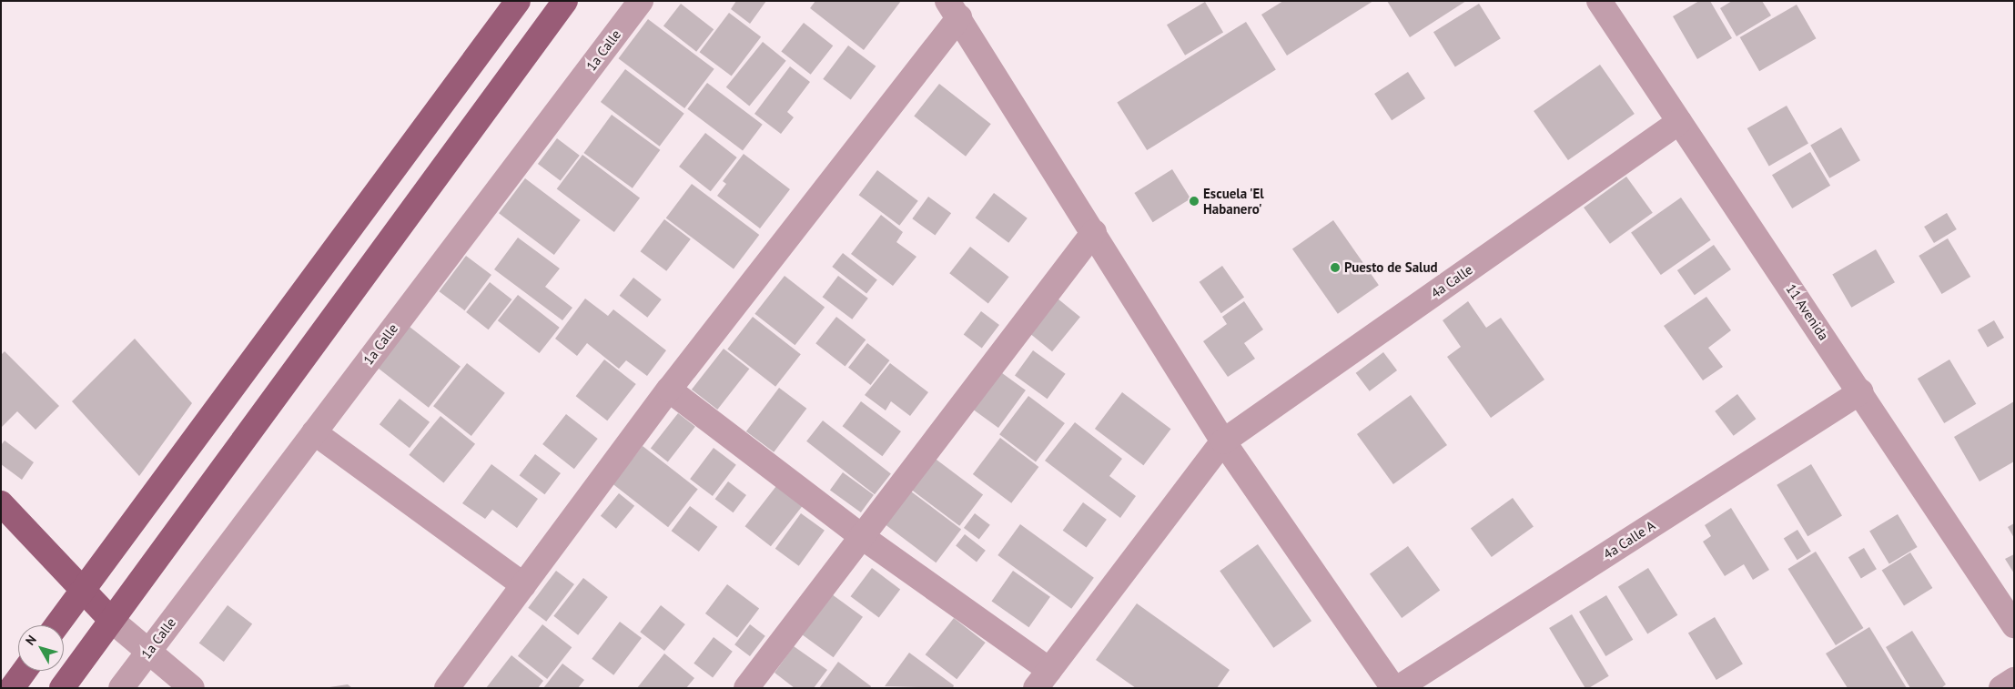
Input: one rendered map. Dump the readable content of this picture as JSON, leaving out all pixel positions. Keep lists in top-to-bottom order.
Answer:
{
  "streets": {
    "street": [
      "1a Calle",
      "4a Calle",
      "11 Avenida",
      "4a Calle A"
    ]
  },
  "crossings": [
    ["4a Calle", "11 Avenida"],
    ["11 Avenida", "4a Calle A"]
  ],
  "places": ["Escuela 'El Habanero'", "Puesto de Salud"],
  "north": "top left"
}
